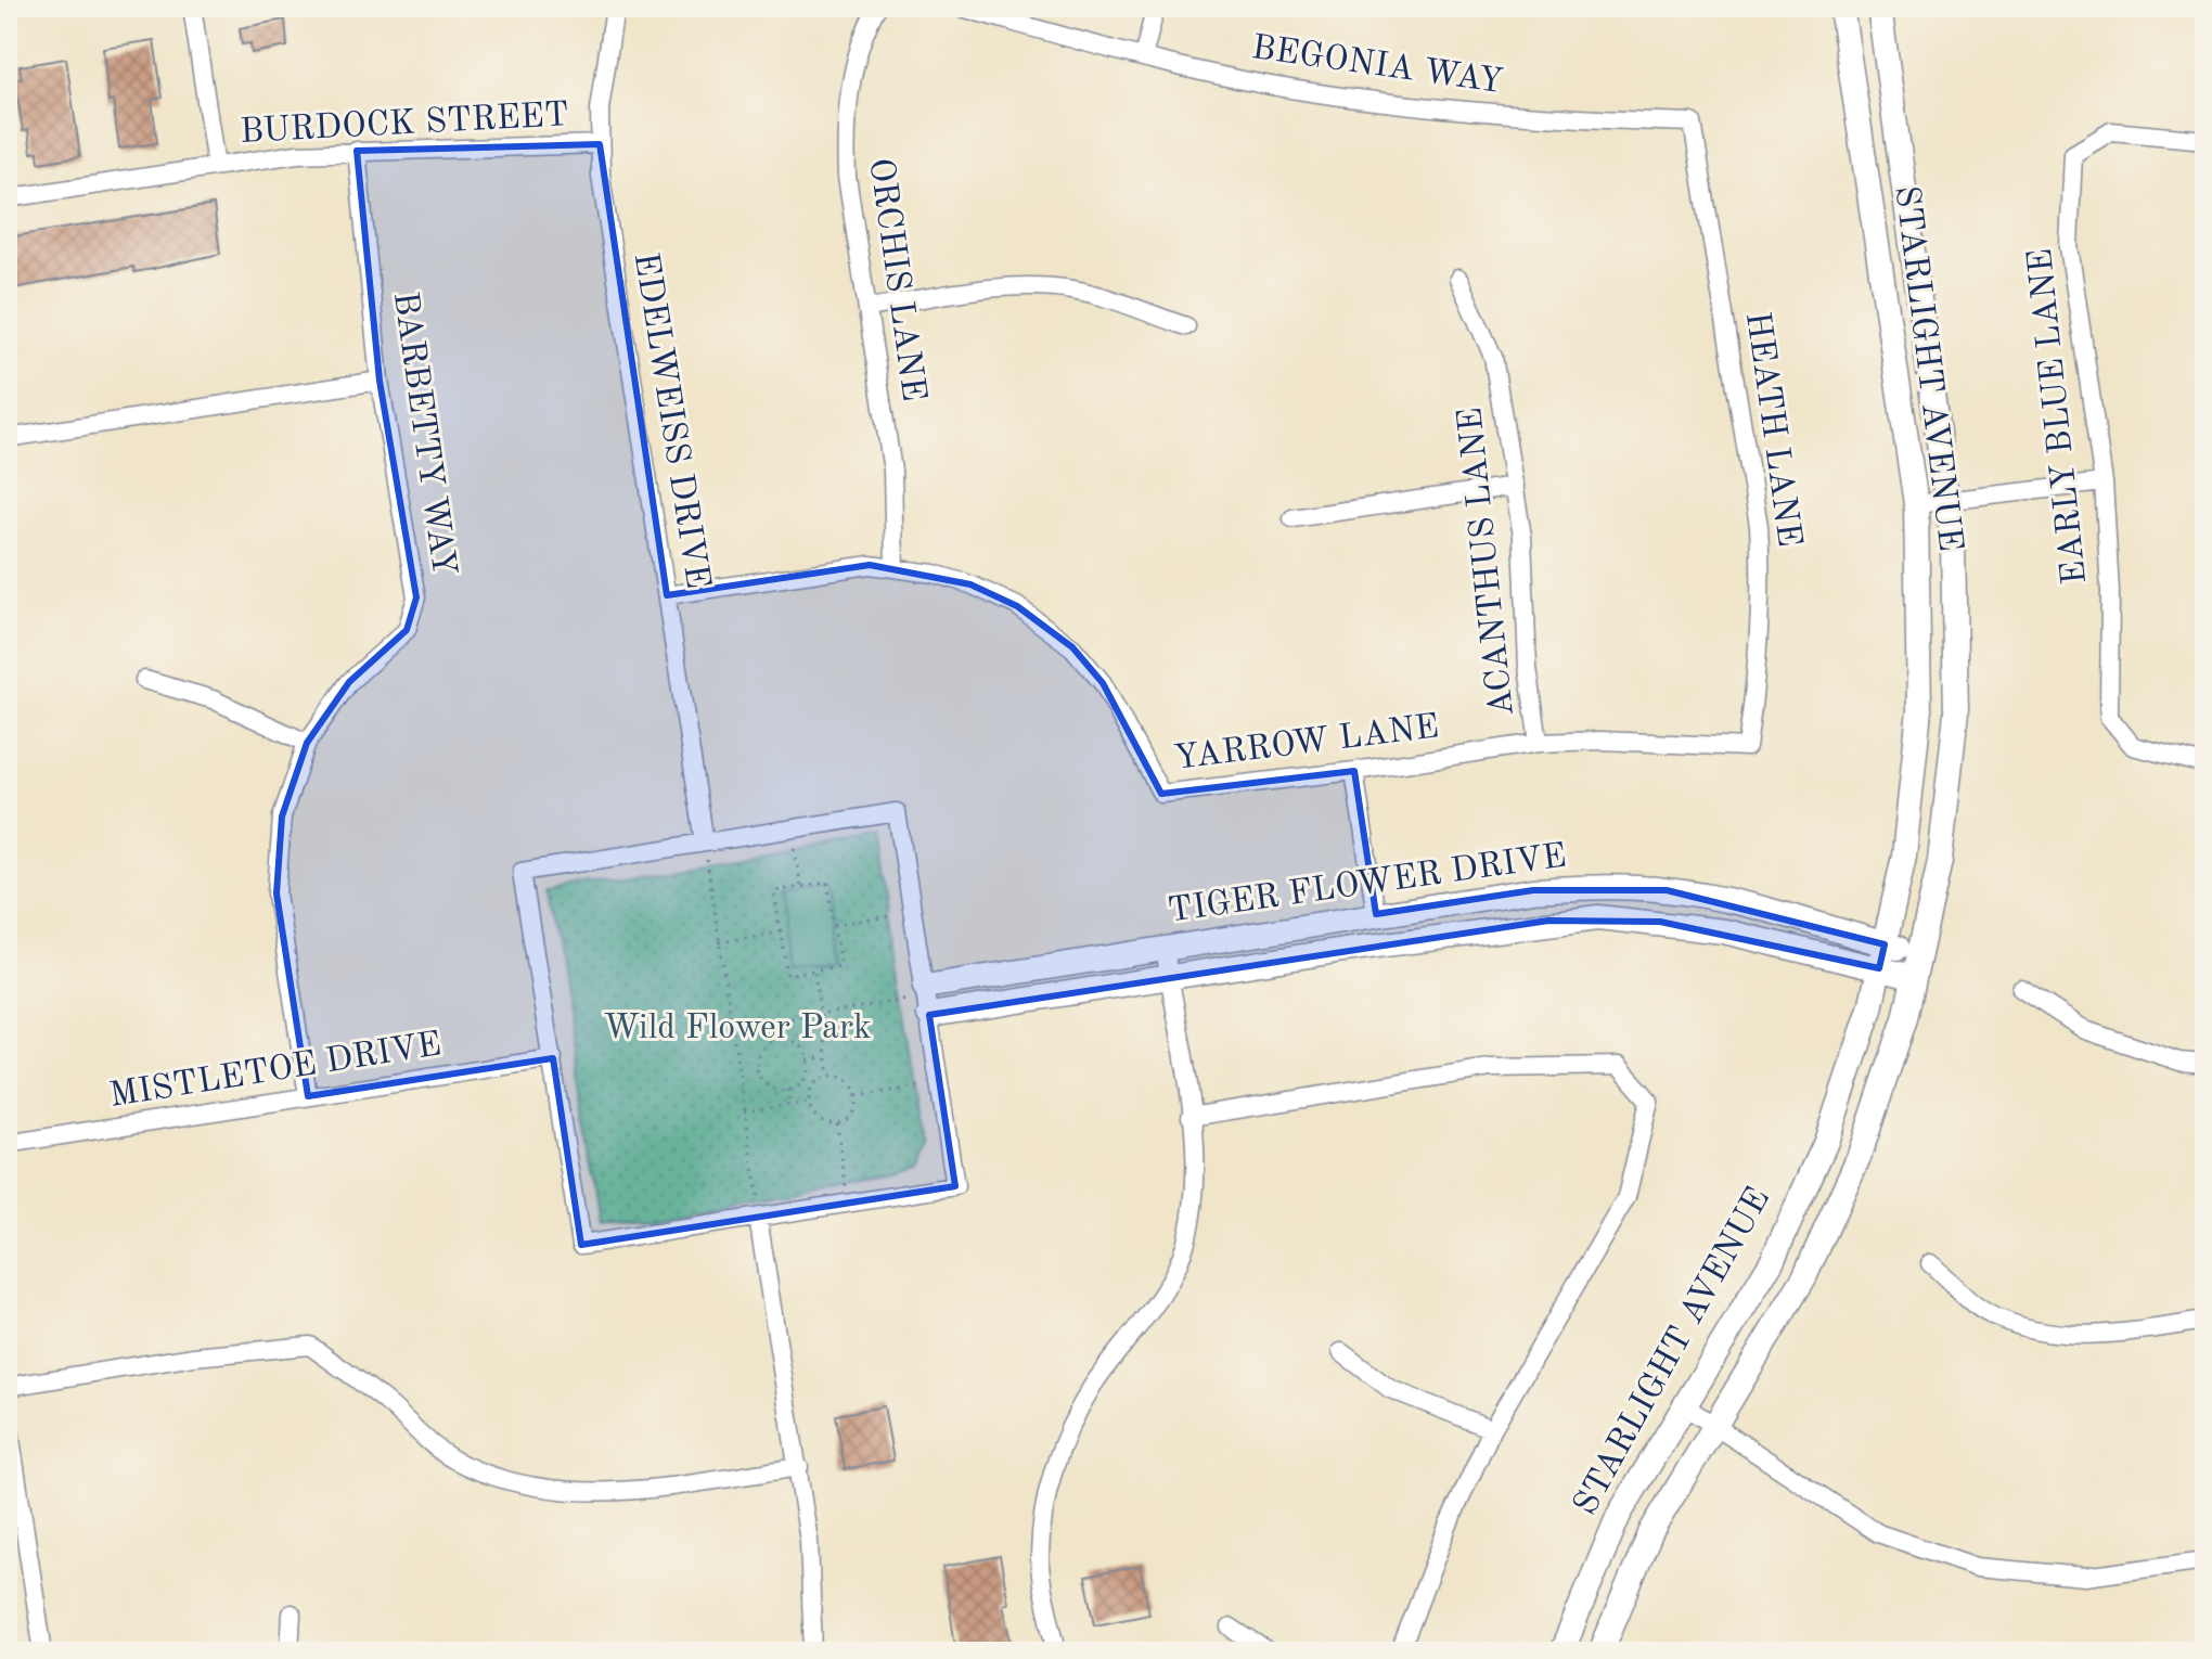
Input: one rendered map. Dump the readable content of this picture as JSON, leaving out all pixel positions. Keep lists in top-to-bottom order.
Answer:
{
  "streets": {
    "street": [
      "BEGONIA WAY",
      "BURDOCK STREET",
      "ORCHIS LANE",
      "STARLIGHT AVENUE",
      "EARLY BLUE LANE",
      "EDELWEISS DRIVE",
      "HEATH LANE",
      "BARBETTY WAY",
      "ACANTHUS LANE",
      "YARROW LANE",
      "TIGER FLOWER DRIVE",
      "MISTLETOE DRIVE"
    ]
  },
  "crossings": [
    ["BEGONIA WAY", "HEATH LANE"],
    ["BURDOCK STREET", "EDELWEISS DRIVE"],
    ["BURDOCK STREET", "BARBETTY WAY"],
    ["ORCHIS LANE", "YARROW LANE"],
    ["STARLIGHT AVENUE", "TIGER FLOWER DRIVE"],
    ["EDELWEISS DRIVE", "YARROW LANE"],
    ["HEATH LANE", "YARROW LANE"],
    ["BARBETTY WAY", "MISTLETOE DRIVE"],
    ["ACANTHUS LANE", "YARROW LANE"]
  ],
  "parks": ["Wild Flower Park"]
}
